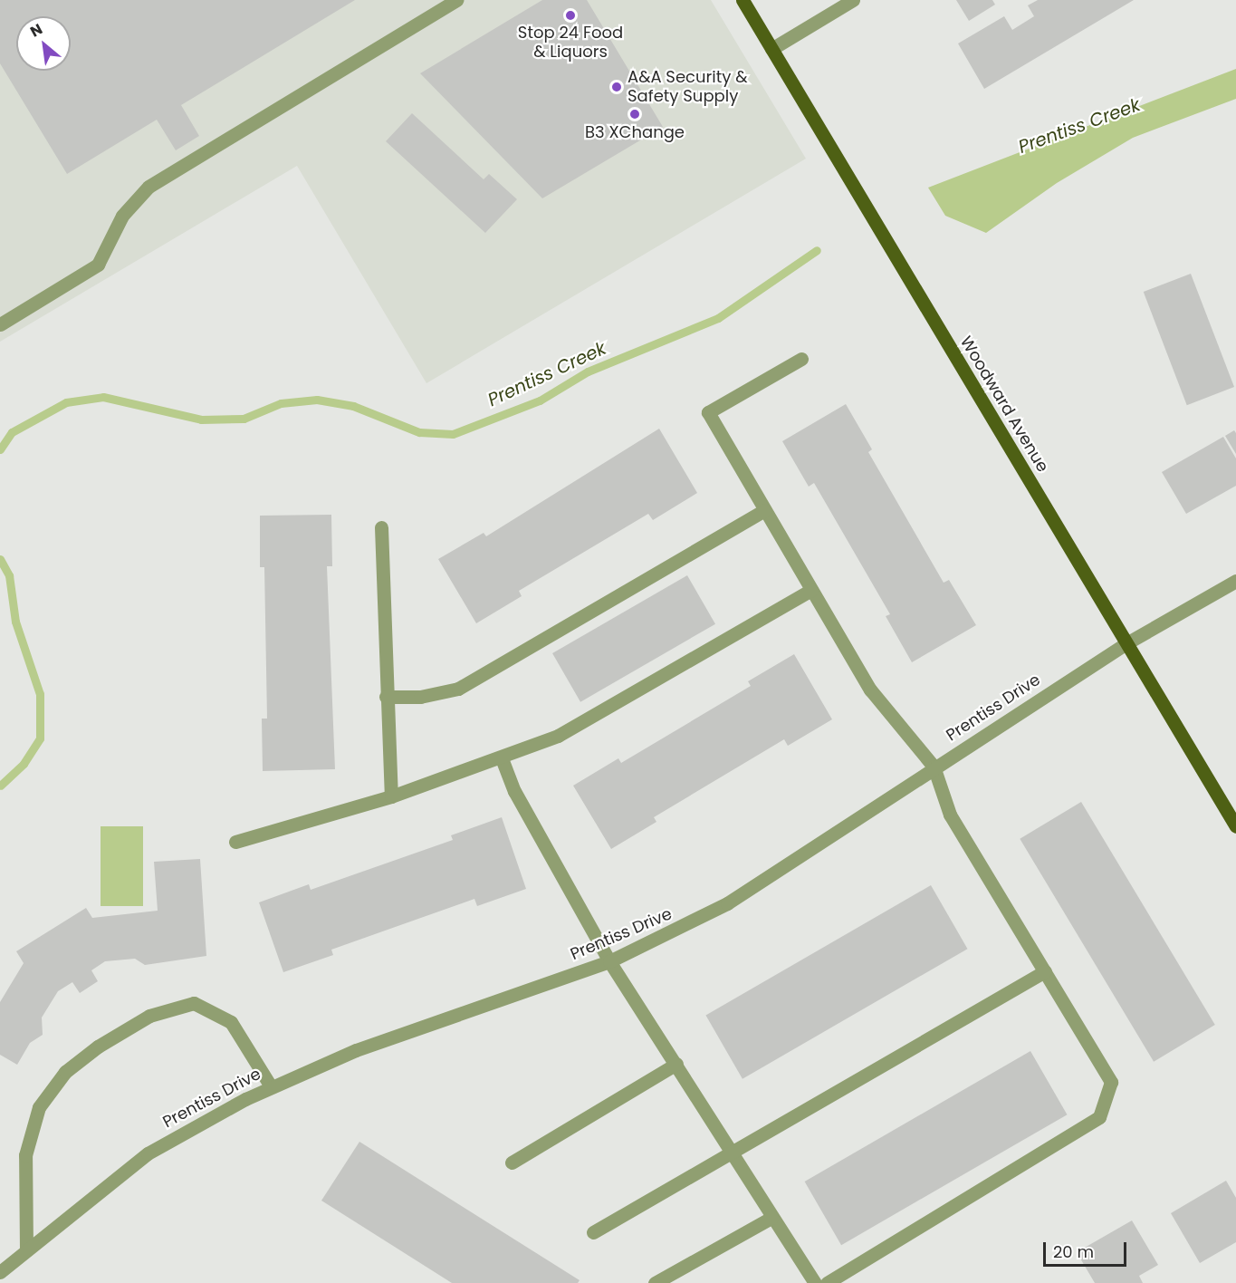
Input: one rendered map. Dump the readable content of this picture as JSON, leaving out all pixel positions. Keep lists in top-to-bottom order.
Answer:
{
  "streets": {
    "main road": ["Woodward Avenue"],
    "street": ["Prentiss Drive"]
  },
  "crossings": [
    ["Woodward Avenue", "Prentiss Drive"]
  ],
  "water": ["Prentiss Creek"],
  "places": ["Stop 24 Food & Liquors", "A&A Security & Safety Supply", "B3 XChange"],
  "scale_bar": "20 m",
  "north": "top left"
}
